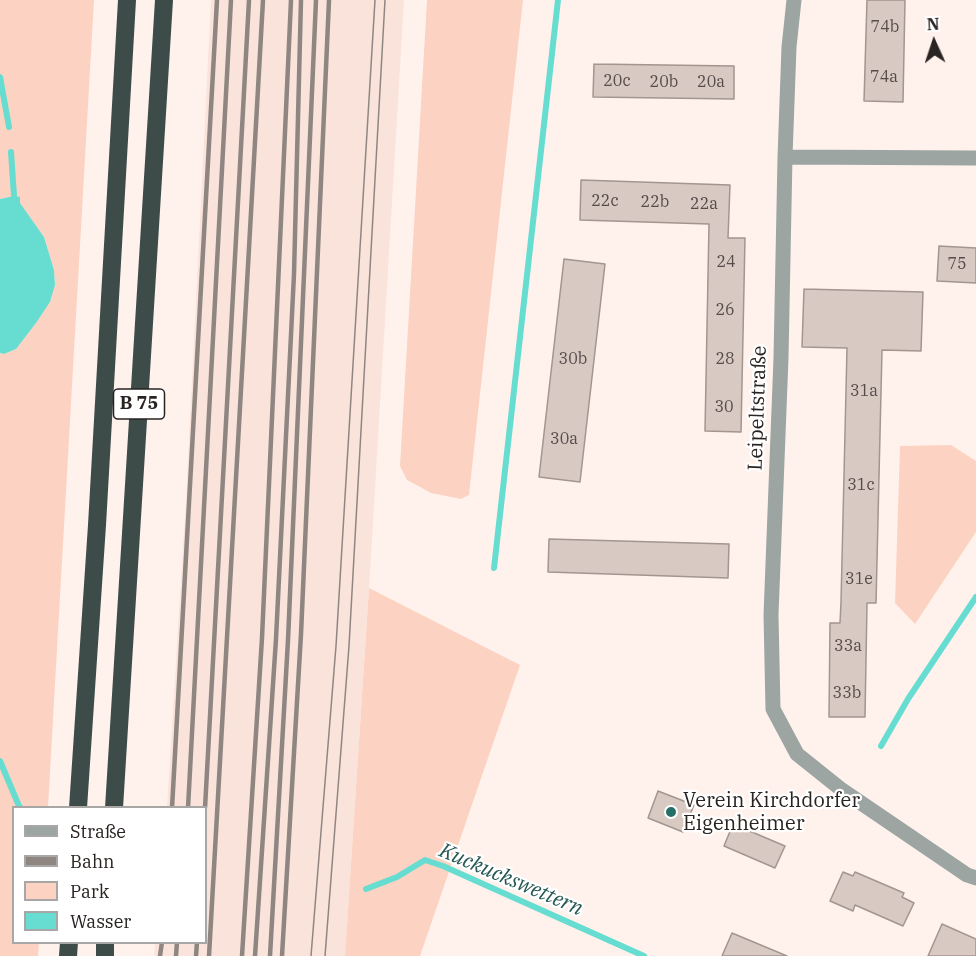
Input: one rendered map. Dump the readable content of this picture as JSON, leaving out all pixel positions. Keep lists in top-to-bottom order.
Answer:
{
  "streets": {
    "highway": ["B 75"],
    "street": ["Leipeltstraße"]
  },
  "water": ["Kuckuckswettern"],
  "places": ["Verein Kirchdorfer Eigenheimer"],
  "house_numbers": [
    "74b",
    "74a",
    "20c",
    "20b",
    "20a",
    "22c",
    "22b",
    "22a",
    "24",
    "75",
    "26",
    "30b",
    "28",
    "31a",
    "30",
    "30a",
    "31c",
    "31e",
    "33a",
    "33b"
  ],
  "legend": [
    "Straße",
    "Bahn",
    "Park",
    "Wasser"
  ],
  "north": "top"
}
